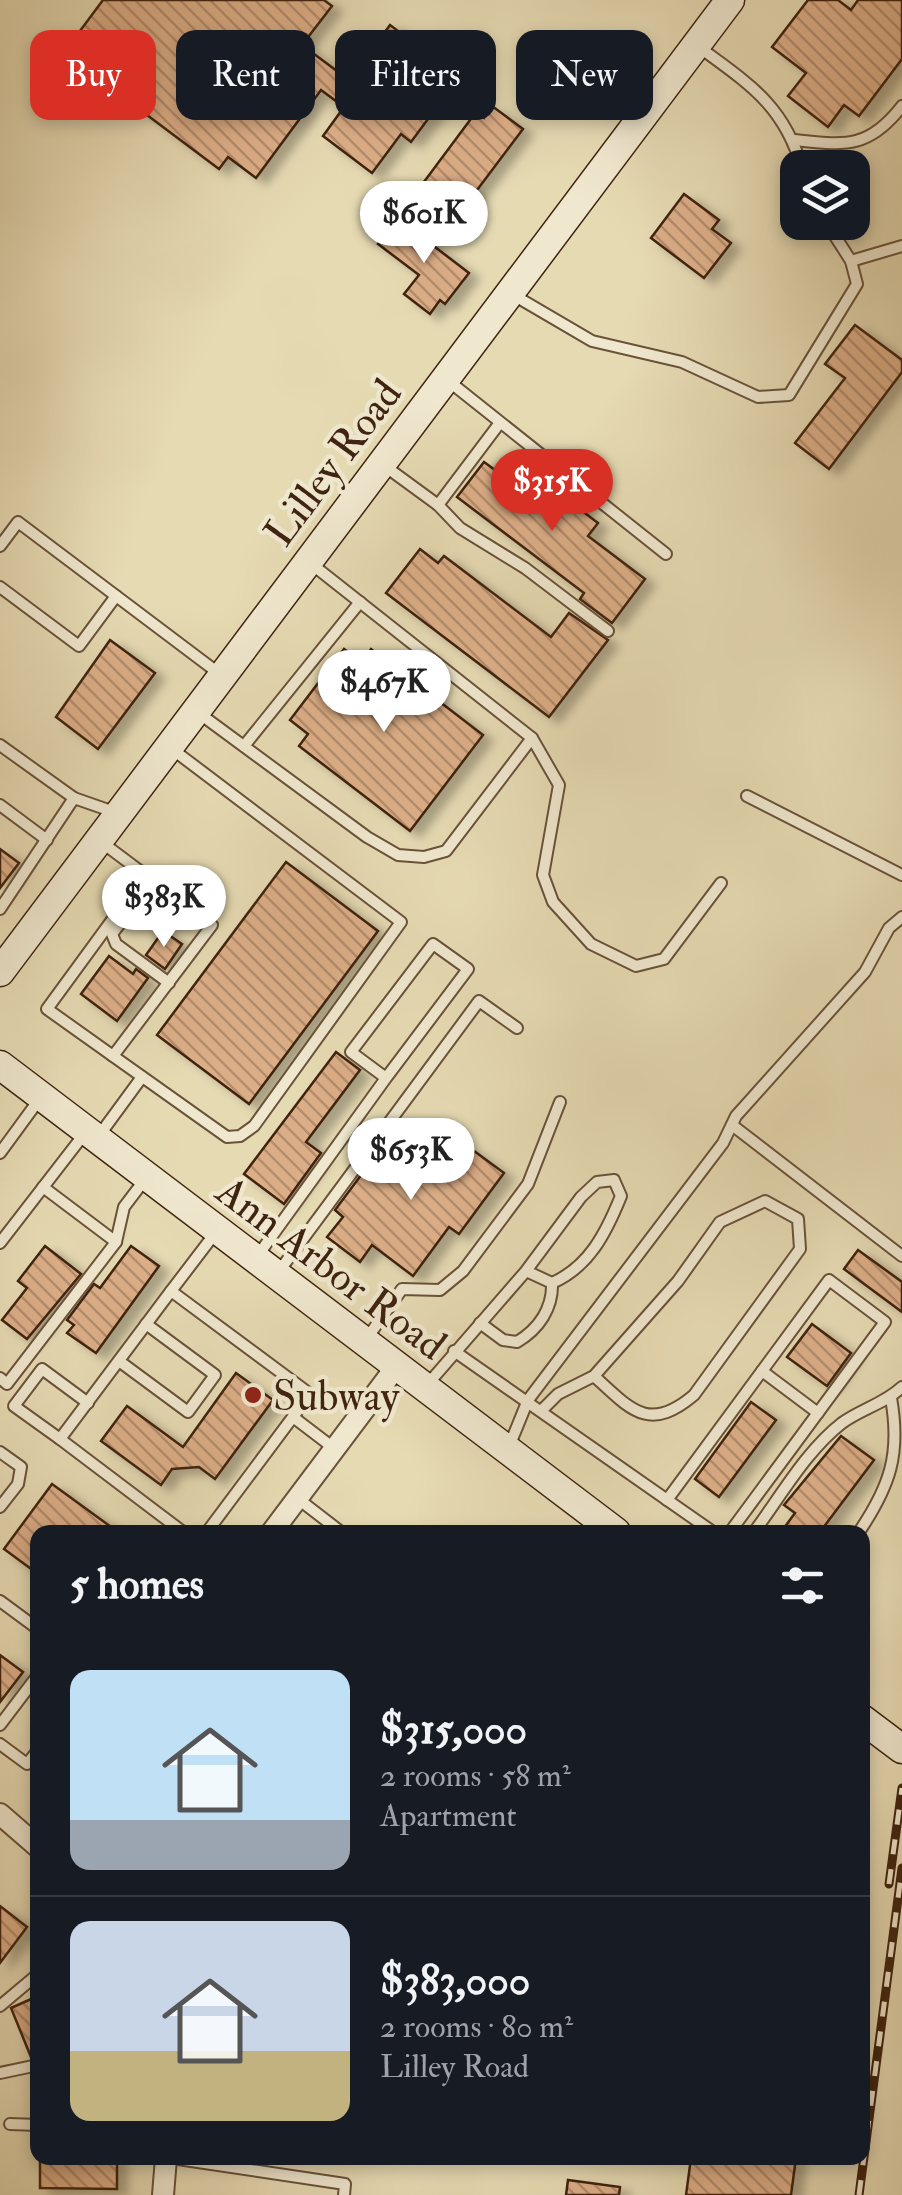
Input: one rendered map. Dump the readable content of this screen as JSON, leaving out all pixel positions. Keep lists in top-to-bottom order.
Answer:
{
  "streets": {
    "street": ["Lilley Road", "Ann Arbor Road"]
  },
  "places": ["Subway"],
  "page": {
    "chip": [
      "Buy",
      "Rent",
      "Filters",
      "New"
    ],
    "price": [
      "$601K",
      "$315K",
      "$467K",
      "$383K",
      "$653K"
    ],
    "heading": "5 homes",
    "list": [
      {
        "name": "$315,000",
        "note": "2 rooms · 58 m² · Apartment"
      },
      {
        "name": "$383,000",
        "note": "2 rooms · 80 m² · Lilley Road"
      }
    ]
  }
}
